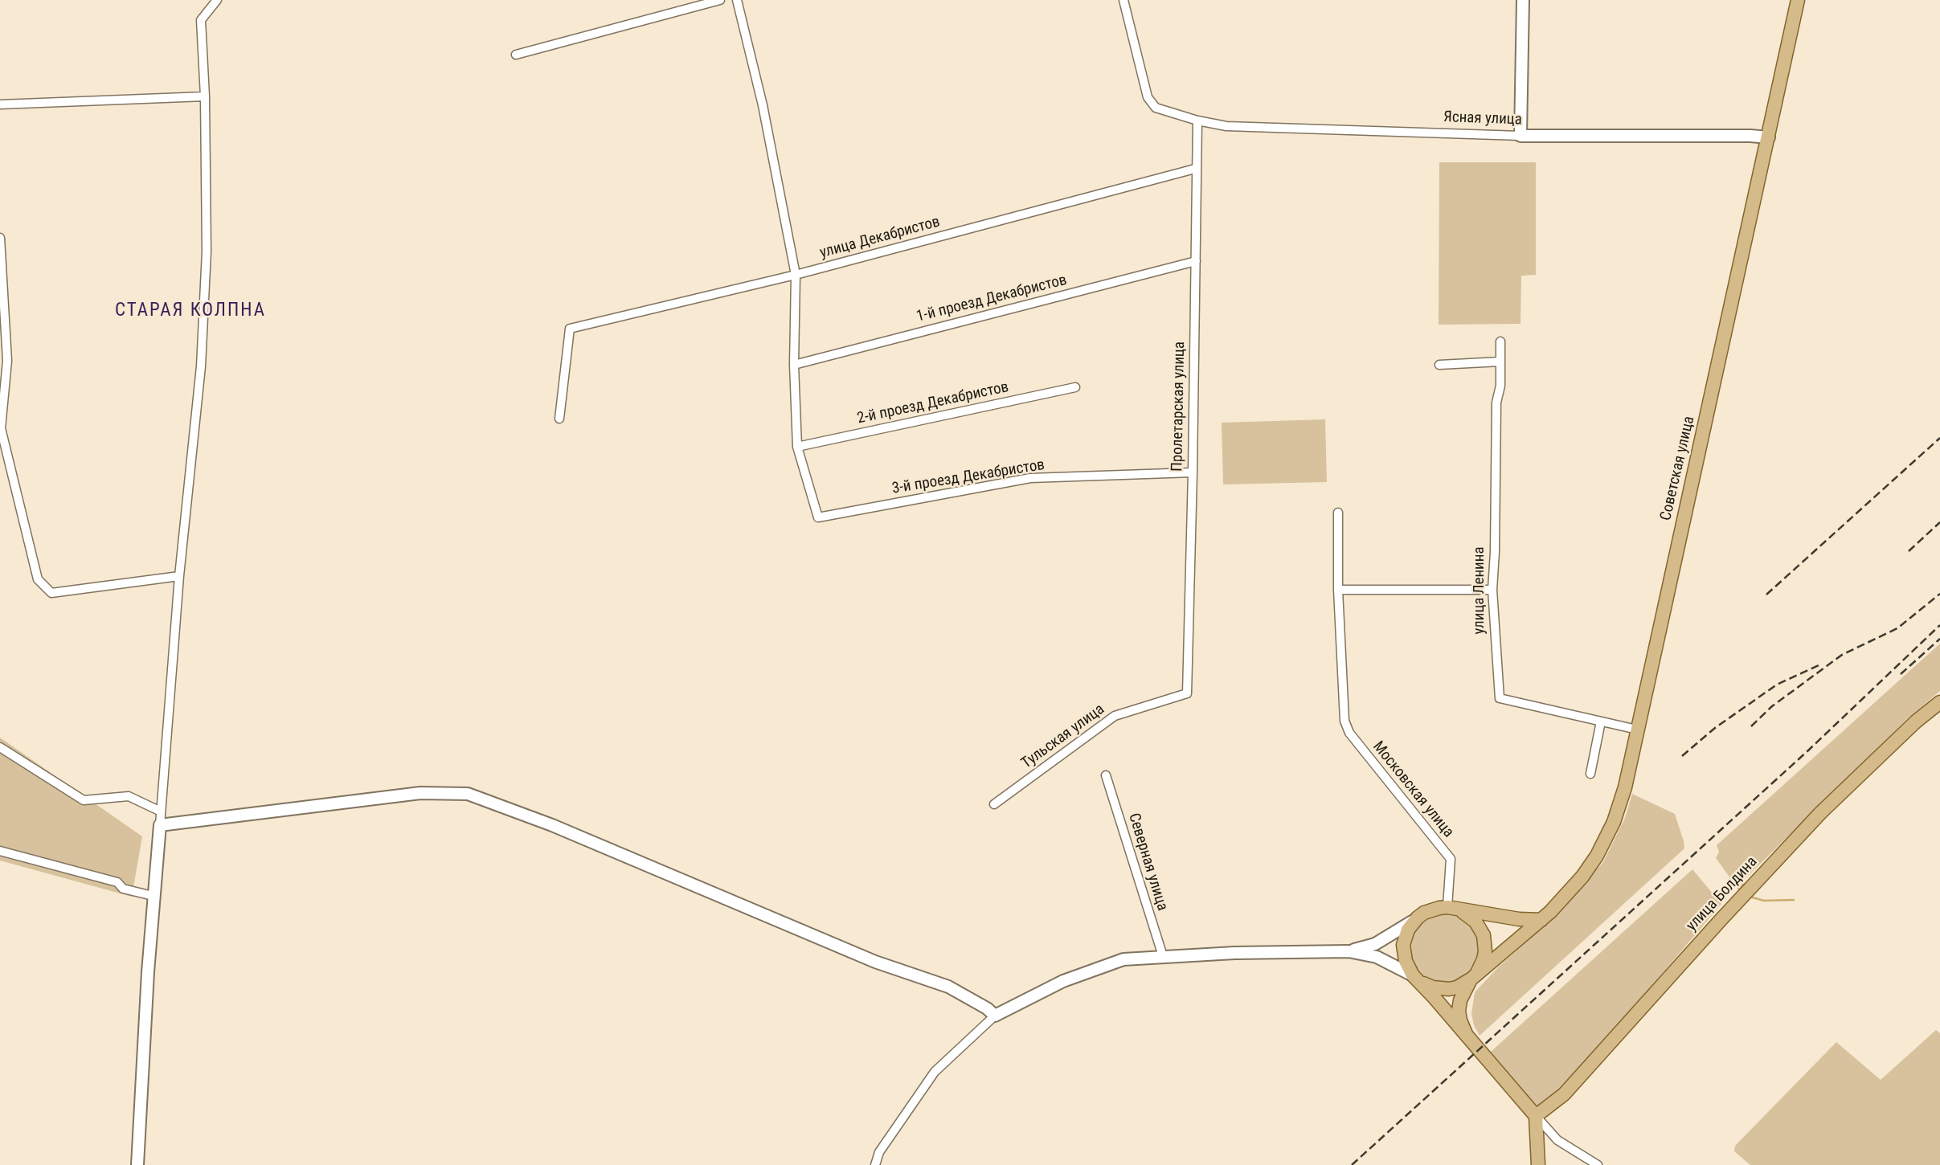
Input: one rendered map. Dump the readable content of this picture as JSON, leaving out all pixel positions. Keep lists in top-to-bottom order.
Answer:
{
  "streets": {
    "main road": ["Советская улица", "улица Болдина"],
    "street": [
      "Ясная улица",
      "улица Декабристов",
      "1-й проезд Декабристов",
      "2-й проезд Декабристов",
      "Пролетарская улица",
      "3-й проезд Декабристов",
      "улица Ленина",
      "Тульская улица",
      "Московская улица",
      "Северная улица"
    ]
  },
  "crossings": [
    ["Ясная улица", "Пролетарская улица"],
    ["Ясная улица", "Советская улица"],
    ["улица Декабристов", "Пролетарская улица"],
    ["1-й проезд Декабристов", "Пролетарская улица"],
    ["2-й проезд Декабристов", "3-й проезд Декабристов"],
    ["Пролетарская улица", "3-й проезд Декабристов"],
    ["Пролетарская улица", "Тульская улица"],
    ["Советская улица", "улица Ленина"],
    ["Советская улица", "Московская улица"]
  ],
  "districts": ["СТАРАЯ КОЛПНА"]
}
